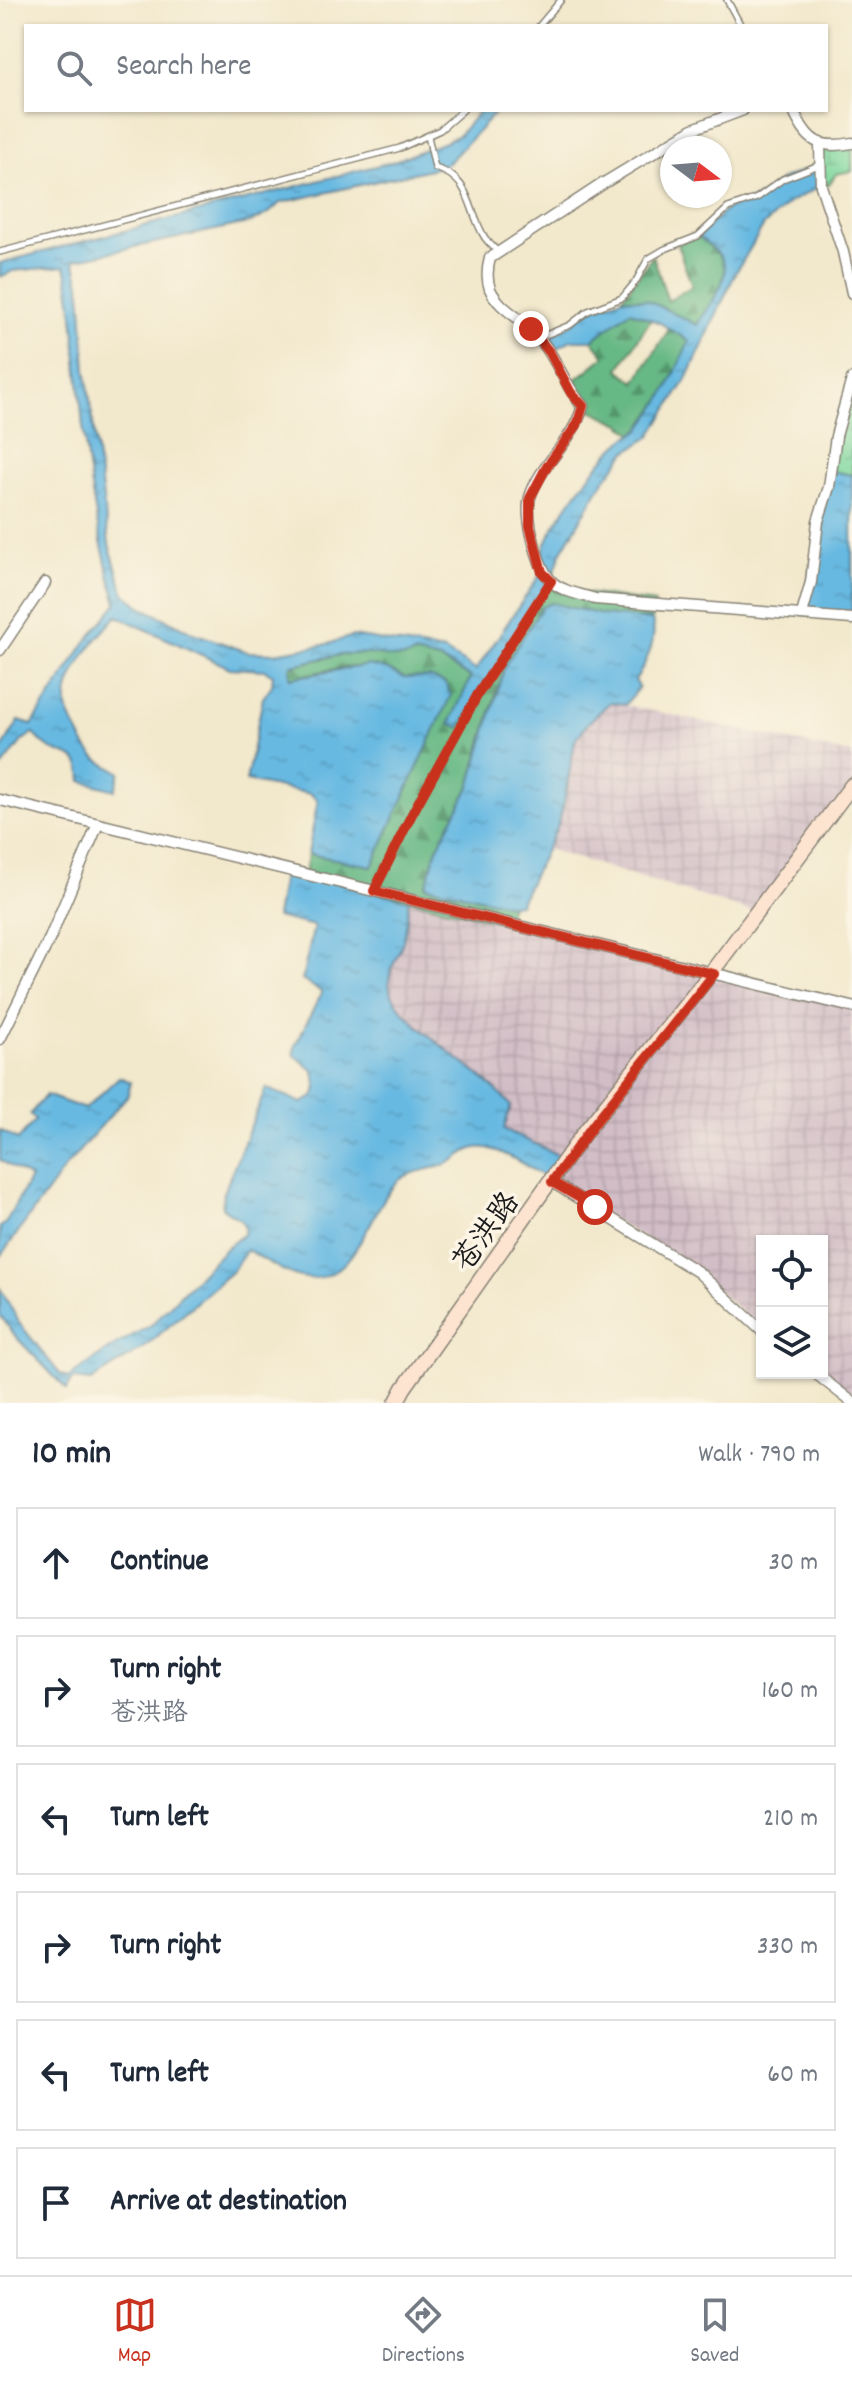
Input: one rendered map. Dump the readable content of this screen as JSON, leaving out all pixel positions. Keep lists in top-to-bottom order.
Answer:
{
  "streets": {
    "main road": ["苍洪路"]
  },
  "north": "right",
  "page": {
    "search": "Search here",
    "heading": ["10 min", "Walk · 790 m"],
    "list": [
      ["Continue", "30 m"],
      ["Turn right", "苍洪路", "160 m"],
      ["Turn left", "210 m"],
      ["Turn right", "330 m"],
      ["Turn left", "60 m"],
      "Arrive at destination"
    ],
    "nav": ["Map", "Directions", "Saved"]
  }
}
